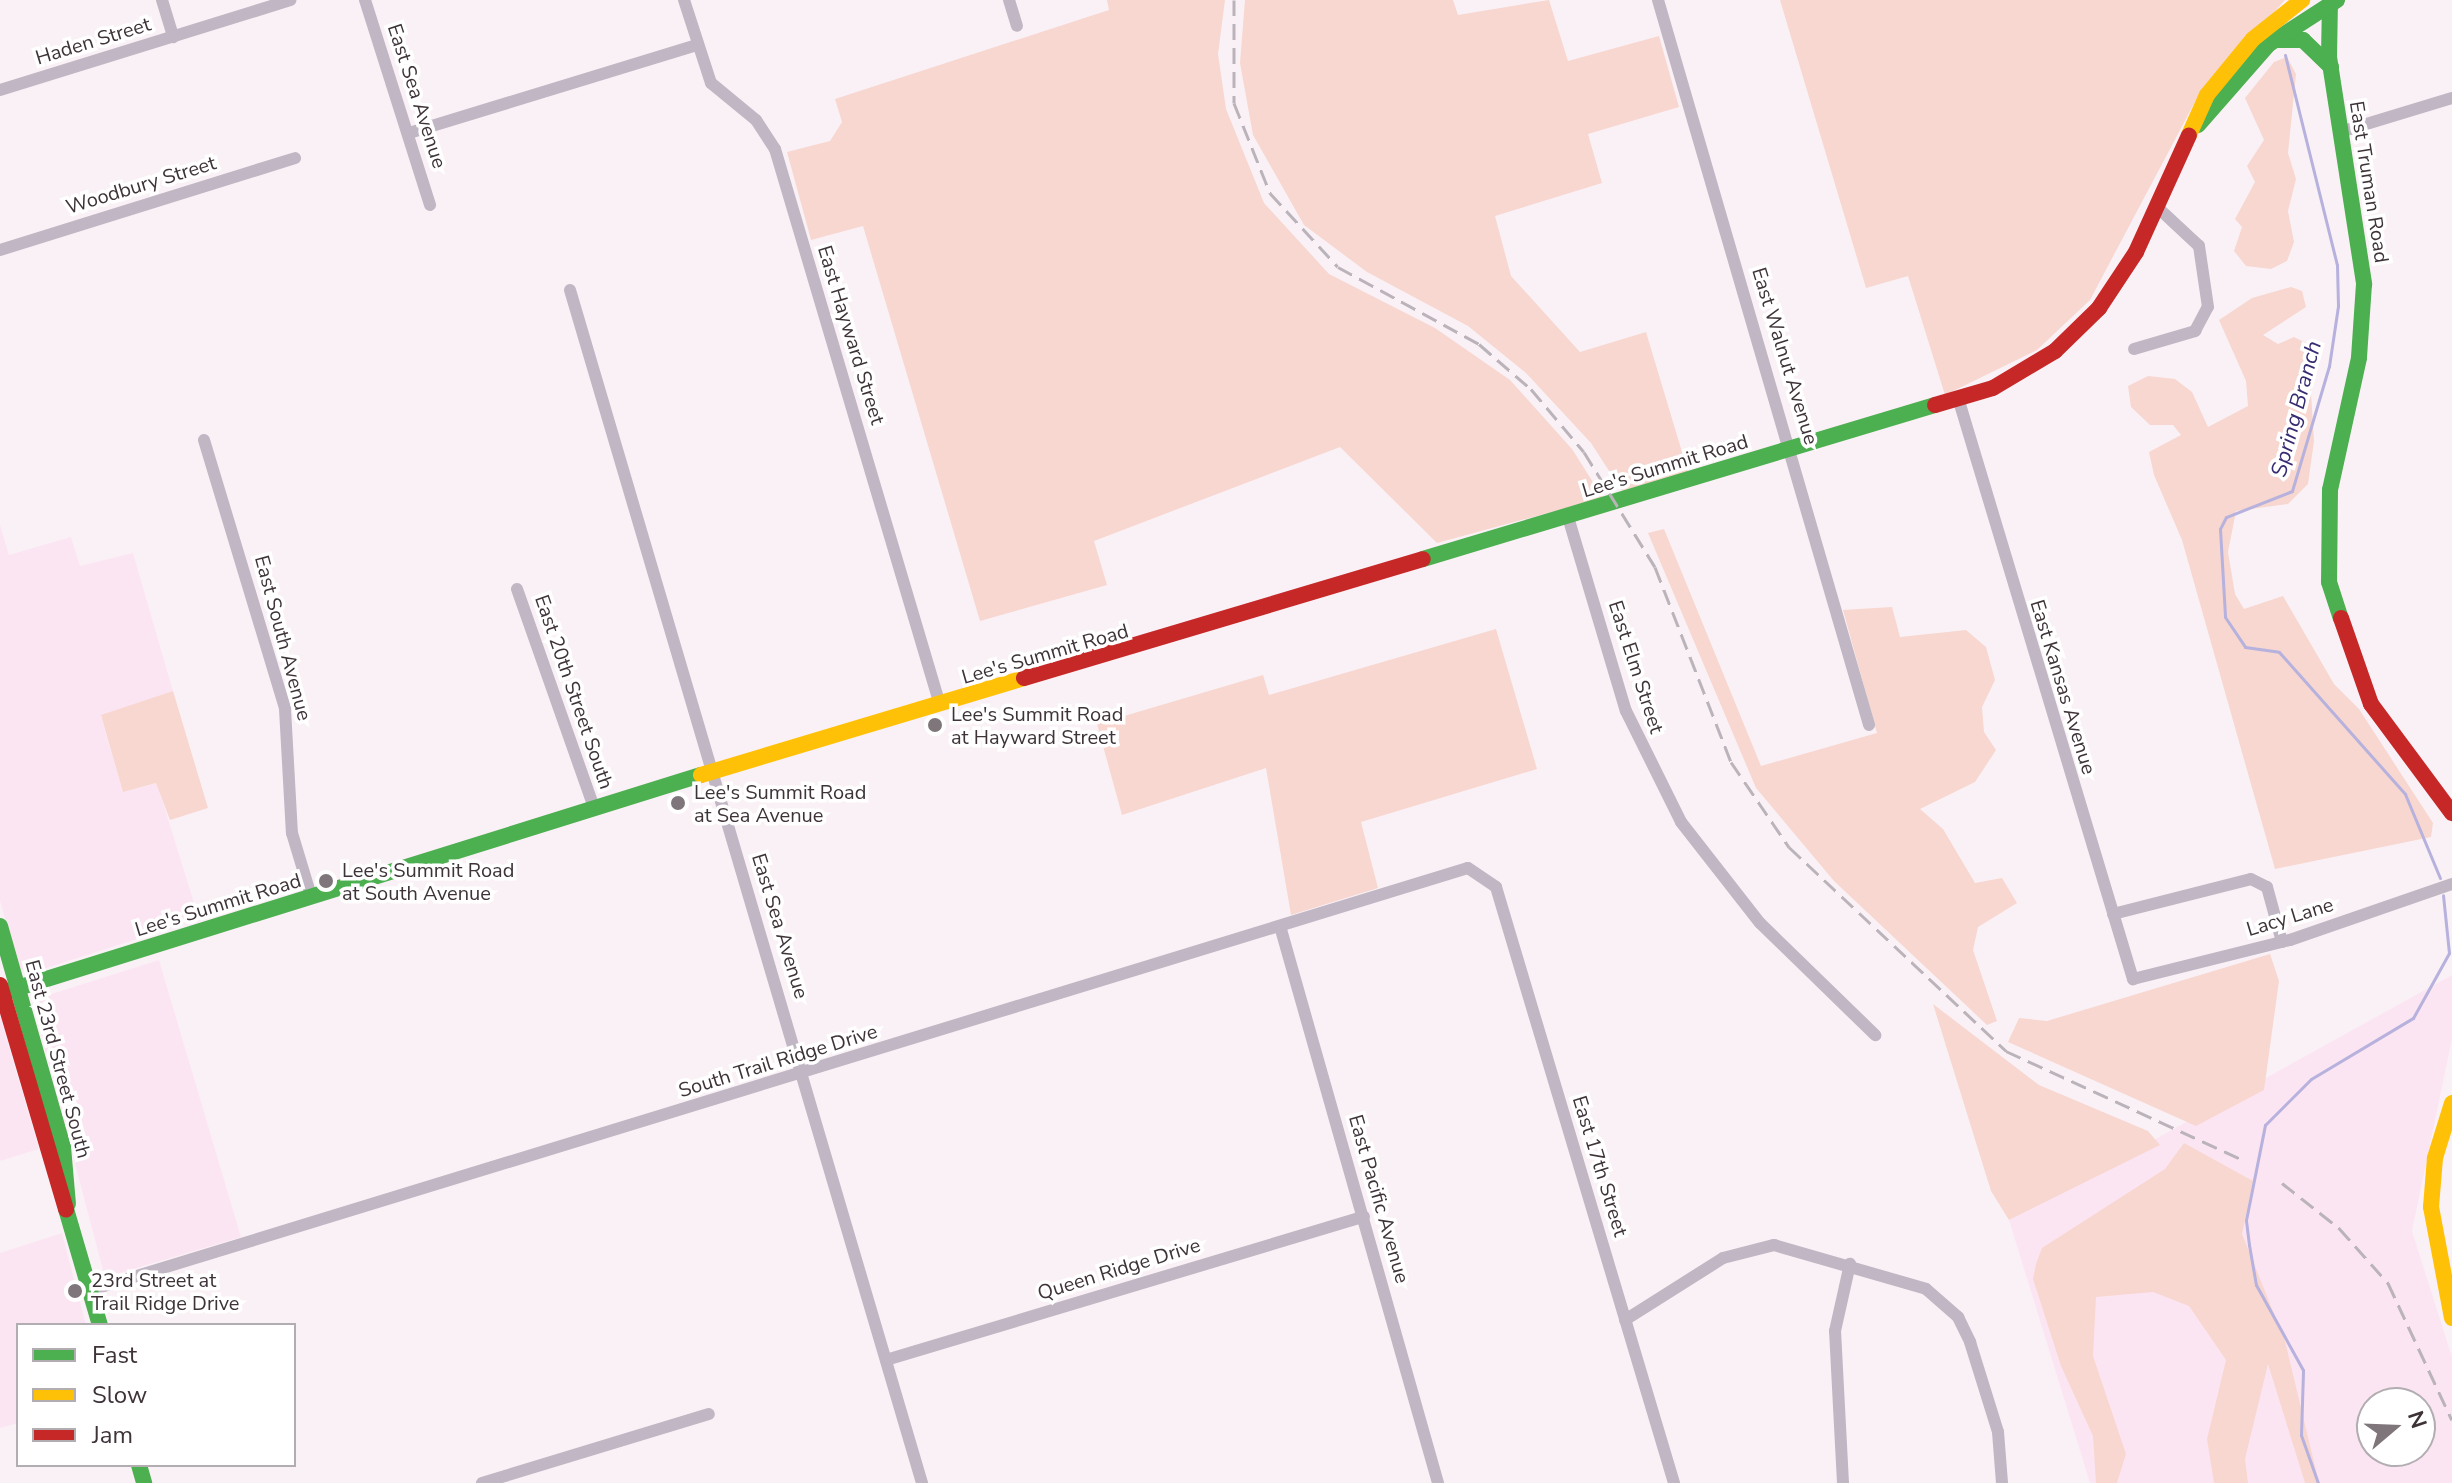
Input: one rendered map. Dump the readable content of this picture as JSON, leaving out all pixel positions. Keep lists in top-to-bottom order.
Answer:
{
  "streets": {
    "main road": ["East Truman Road", "Lee's Summit Road", "East 23rd Street South"],
    "street": [
      "Haden Street",
      "East Sea Avenue",
      "Woodbury Street",
      "East Hayward Street",
      "East Walnut Avenue",
      "East South Avenue",
      "East Elm Street",
      "East Kansas Avenue",
      "East 20th Street South",
      "Lacy Lane",
      "South Trail Ridge Drive",
      "East 17th Street",
      "East Pacific Avenue",
      "Queen Ridge Drive"
    ]
  },
  "crossings": [
    ["East Sea Avenue", "Lee's Summit Road"],
    ["East Sea Avenue", "South Trail Ridge Drive"],
    ["East Sea Avenue", "Queen Ridge Drive"],
    ["East Hayward Street", "Lee's Summit Road"],
    ["East Walnut Avenue", "Lee's Summit Road"],
    ["Lee's Summit Road", "East South Avenue"],
    ["Lee's Summit Road", "East Elm Street"],
    ["Lee's Summit Road", "East Kansas Avenue"],
    ["Lee's Summit Road", "East 20th Street South"],
    ["Lee's Summit Road", "East 23rd Street South"],
    ["East Kansas Avenue", "Lacy Lane"],
    ["East 23rd Street South", "South Trail Ridge Drive"],
    ["South Trail Ridge Drive", "East 17th Street"],
    ["South Trail Ridge Drive", "East Pacific Avenue"],
    ["East Pacific Avenue", "Queen Ridge Drive"]
  ],
  "water": ["Spring Branch"],
  "places": [
    "Lee's Summit Road at Hayward Street",
    "Lee's Summit Road at Sea Avenue",
    "Lee's Summit Road at South Avenue",
    "23rd Street at Trail Ridge Drive"
  ],
  "legend": ["Fast", "Slow", "Jam"],
  "north": "right"
}
